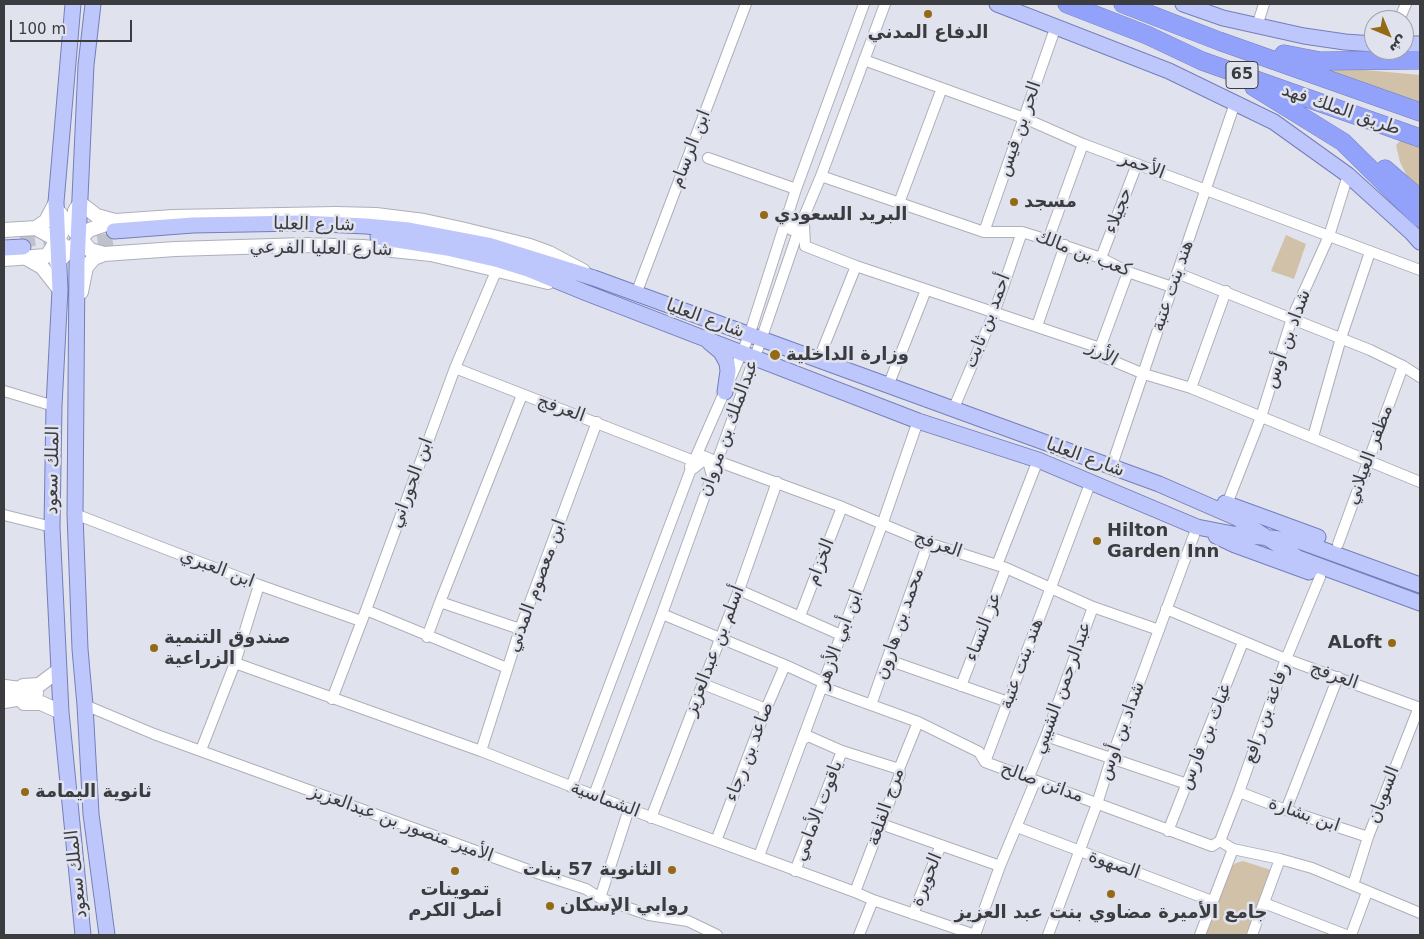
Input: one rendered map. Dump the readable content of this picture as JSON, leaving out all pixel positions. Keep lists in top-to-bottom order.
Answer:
{
  "streets": {
    "highway": ["65", "طريق الملك فهد"],
    "main road": ["شارع العليا", "الملك سعود"],
    "street": [
      "الحر بن قيس",
      "ابن الرسام",
      "الأحمر",
      "حجيلاء",
      "شارع العليا الفرعي",
      "كعب بن مالك",
      "هند بنت عتبة",
      "أحمد بن ثابت",
      "شداد بن أوس",
      "الأرز",
      "العرفج",
      "عبدالملك بن مروان",
      "مظفر العيلاني",
      "ابن الحوراني",
      "الخزام",
      "ابن العبري",
      "ابن معصوم المدني",
      "محمد بن هارون",
      "عز النساء",
      "ابن أبي الأزهر",
      "أسلم بن عبدالعزيز",
      "عبدالرحمن الشيبي",
      "رفاعة بن رافع",
      "غياث بن فارس",
      "صاعد بن رجاء",
      "مدائن صالح",
      "السوبان",
      "الشماسية",
      "مرج القلعة",
      "ياقوت الأمامي",
      "ابن بشارة",
      "الأمير منصور بن عبدالعزيز",
      "الصهوة",
      "الحويرة"
    ]
  },
  "crossings": [
    ["الحر بن قيس", "الأحمر"],
    ["الحر بن قيس", "كعب بن مالك"],
    ["ابن الرسام", "شارع العليا"],
    ["الأحمر", "حجيلاء"],
    ["الأحمر", "هند بنت عتبة"],
    ["الأحمر", "شداد بن أوس"],
    ["الأحمر", "عبدالملك بن مروان"],
    ["حجيلاء", "كعب بن مالك"],
    ["شارع العليا", "شارع العليا الفرعي"],
    ["شارع العليا", "هند بنت عتبة"],
    ["شارع العليا", "أحمد بن ثابت"],
    ["شارع العليا", "شداد بن أوس"],
    ["شارع العليا", "عبدالملك بن مروان"],
    ["شارع العليا", "عز النساء"],
    ["شارع العليا", "ابن أبي الأزهر"],
    ["شارع العليا الفرعي", "ابن الحوراني"],
    ["كعب بن مالك", "هند بنت عتبة"],
    ["كعب بن مالك", "أحمد بن ثابت"],
    ["كعب بن مالك", "عبدالملك بن مروان"],
    ["هند بنت عتبة", "الأرز"],
    ["هند بنت عتبة", "العرفج"],
    ["هند بنت عتبة", "مدائن صالح"],
    ["أحمد بن ثابت", "الأرز"],
    ["شداد بن أوس", "الأرز"],
    ["شداد بن أوس", "العرفج"],
    ["شداد بن أوس", "مدائن صالح"],
    ["شداد بن أوس", "الصهوة"],
    ["الأرز", "عبدالملك بن مروان"],
    ["الأرز", "مظفر العيلاني"],
    ["العرفج", "عبدالملك بن مروان"],
    ["العرفج", "ابن الحوراني"],
    ["العرفج", "الخزام"],
    ["العرفج", "ابن معصوم المدني"],
    ["العرفج", "محمد بن هارون"],
    ["العرفج", "عز النساء"],
    ["العرفج", "ابن أبي الأزهر"],
    ["العرفج", "أسلم بن عبدالعزيز"],
    ["العرفج", "عبدالرحمن الشيبي"],
    ["العرفج", "رفاعة بن رافع"],
    ["العرفج", "غياث بن فارس"],
    ["العرفج", "السوبان"],
    ["عبدالملك بن مروان", "مدائن صالح"],
    ["عبدالملك بن مروان", "الشماسية"],
    ["الملك سعود", "ابن العبري"],
    ["الملك سعود", "الأمير منصور بن عبدالعزيز"],
    ["ابن الحوراني", "ابن العبري"],
    ["ابن الحوراني", "الشماسية"],
    ["ابن معصوم المدني", "الشماسية"],
    ["محمد بن هارون", "مدائن صالح"],
    ["ابن أبي الأزهر", "مدائن صالح"],
    ["ابن أبي الأزهر", "الشماسية"],
    ["أسلم بن عبدالعزيز", "مدائن صالح"],
    ["أسلم بن عبدالعزيز", "الشماسية"],
    ["عبدالرحمن الشيبي", "مدائن صالح"],
    ["عبدالرحمن الشيبي", "الشماسية"],
    ["عبدالرحمن الشيبي", "الصهوة"],
    ["رفاعة بن رافع", "مدائن صالح"],
    ["رفاعة بن رافع", "ابن بشارة"],
    ["غياث بن فارس", "مدائن صالح"],
    ["صاعد بن رجاء", "مدائن صالح"],
    ["صاعد بن رجاء", "الشماسية"],
    ["مدائن صالح", "السوبان"],
    ["مدائن صالح", "مرج القلعة"],
    ["السوبان", "ابن بشارة"],
    ["الشماسية", "مرج القلعة"],
    ["الشماسية", "ياقوت الأمامي"],
    ["الشماسية", "الحويرة"]
  ],
  "places": [
    "الدفاع المدني",
    "مسجد",
    "البريد السعودي",
    "وزارة الداخلية",
    "Hilton Garden Inn",
    "ALoft",
    "صندوق التنمية الزراعية",
    "ثانوية اليمامة",
    "الثانوية 57 بنات",
    "تموينات أصل الكرم",
    "جامع الأميرة مضاوي بنت عبد العزيز",
    "روابي الإسكان"
  ],
  "scale_bar": "100 m",
  "north": "bottom right"
}
